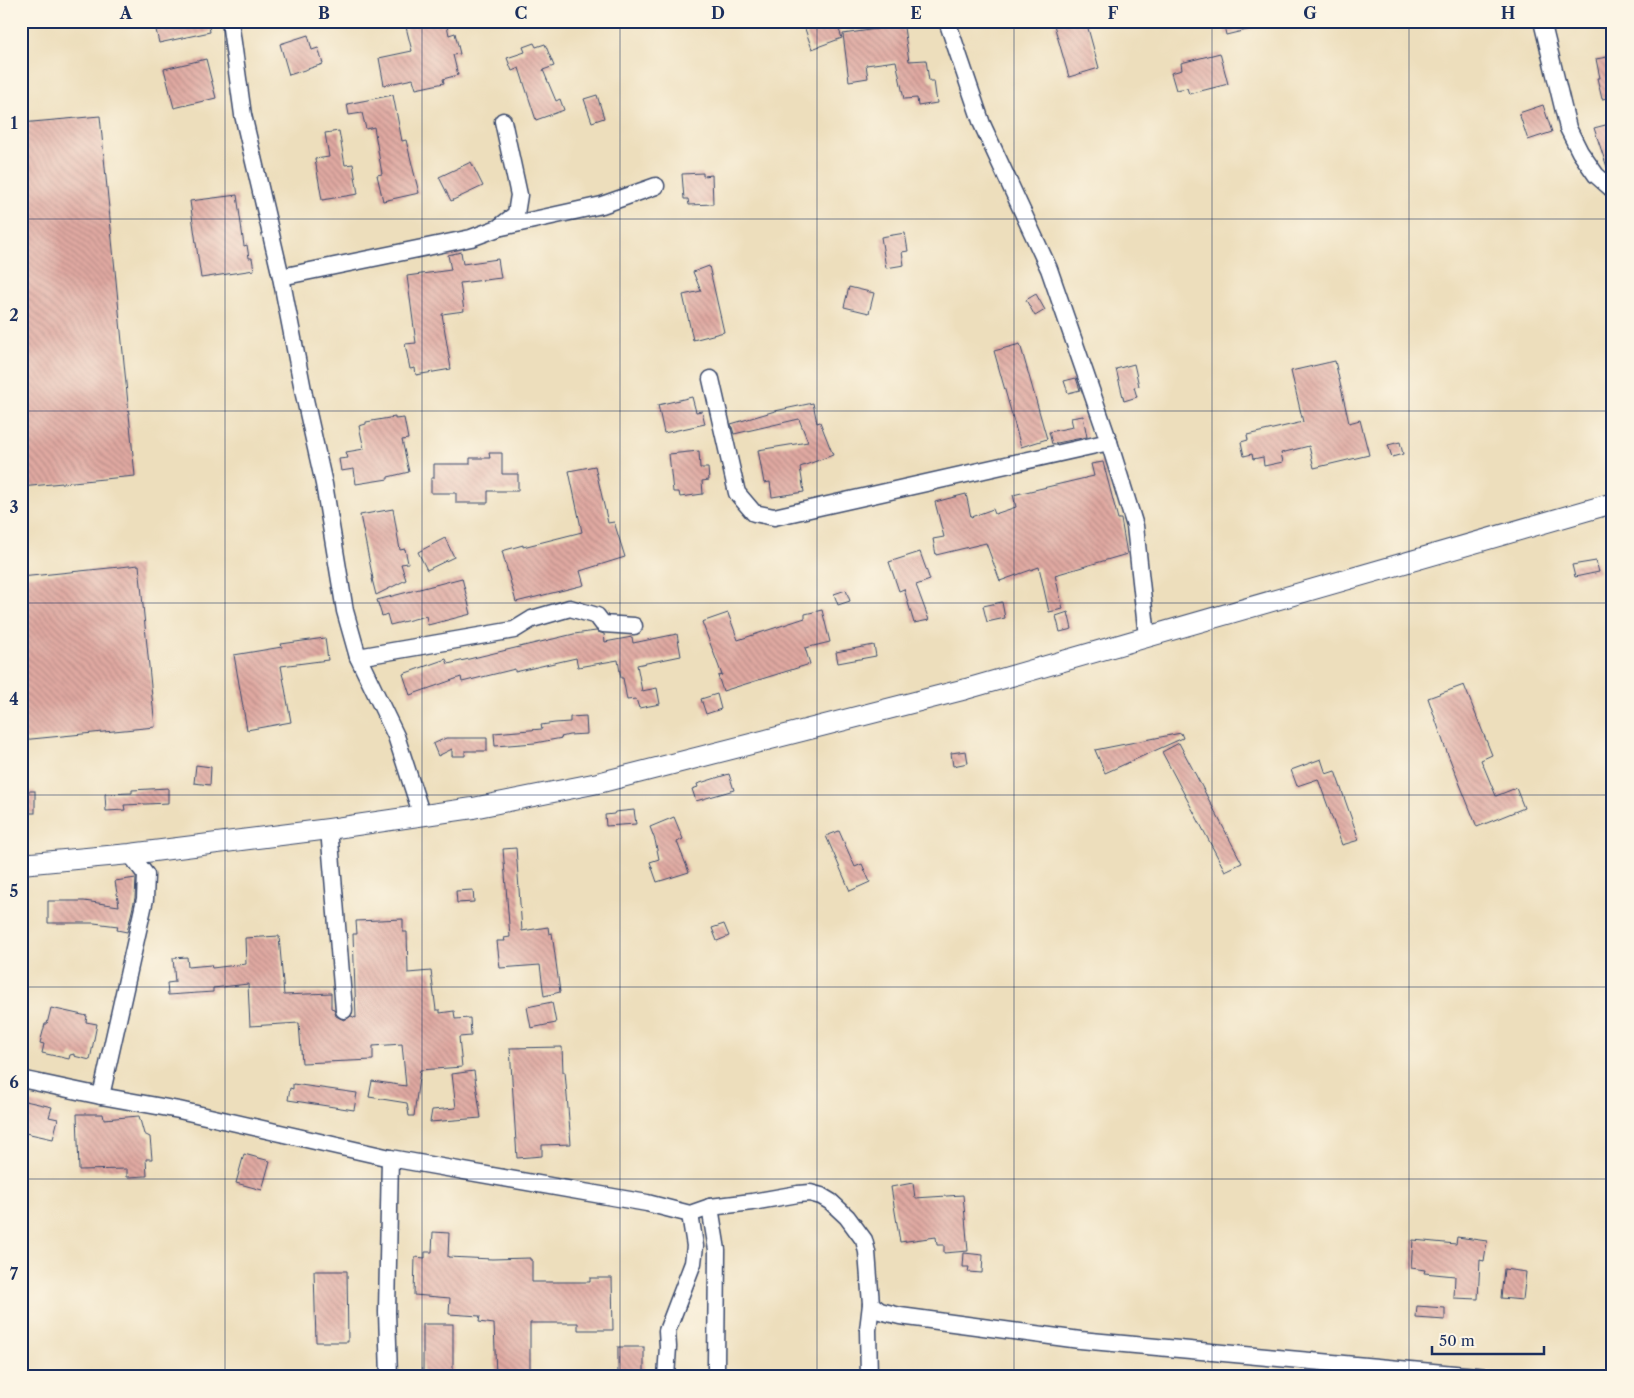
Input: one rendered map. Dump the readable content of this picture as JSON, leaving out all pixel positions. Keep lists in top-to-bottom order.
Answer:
{
  "scale_bar": "50 m",
  "grid": {
    "columns": [
      "A",
      "B",
      "C",
      "D",
      "E",
      "F",
      "G",
      "H"
    ],
    "rows": [
      "1",
      "2",
      "3",
      "4",
      "5",
      "6",
      "7"
    ]
  }
}
